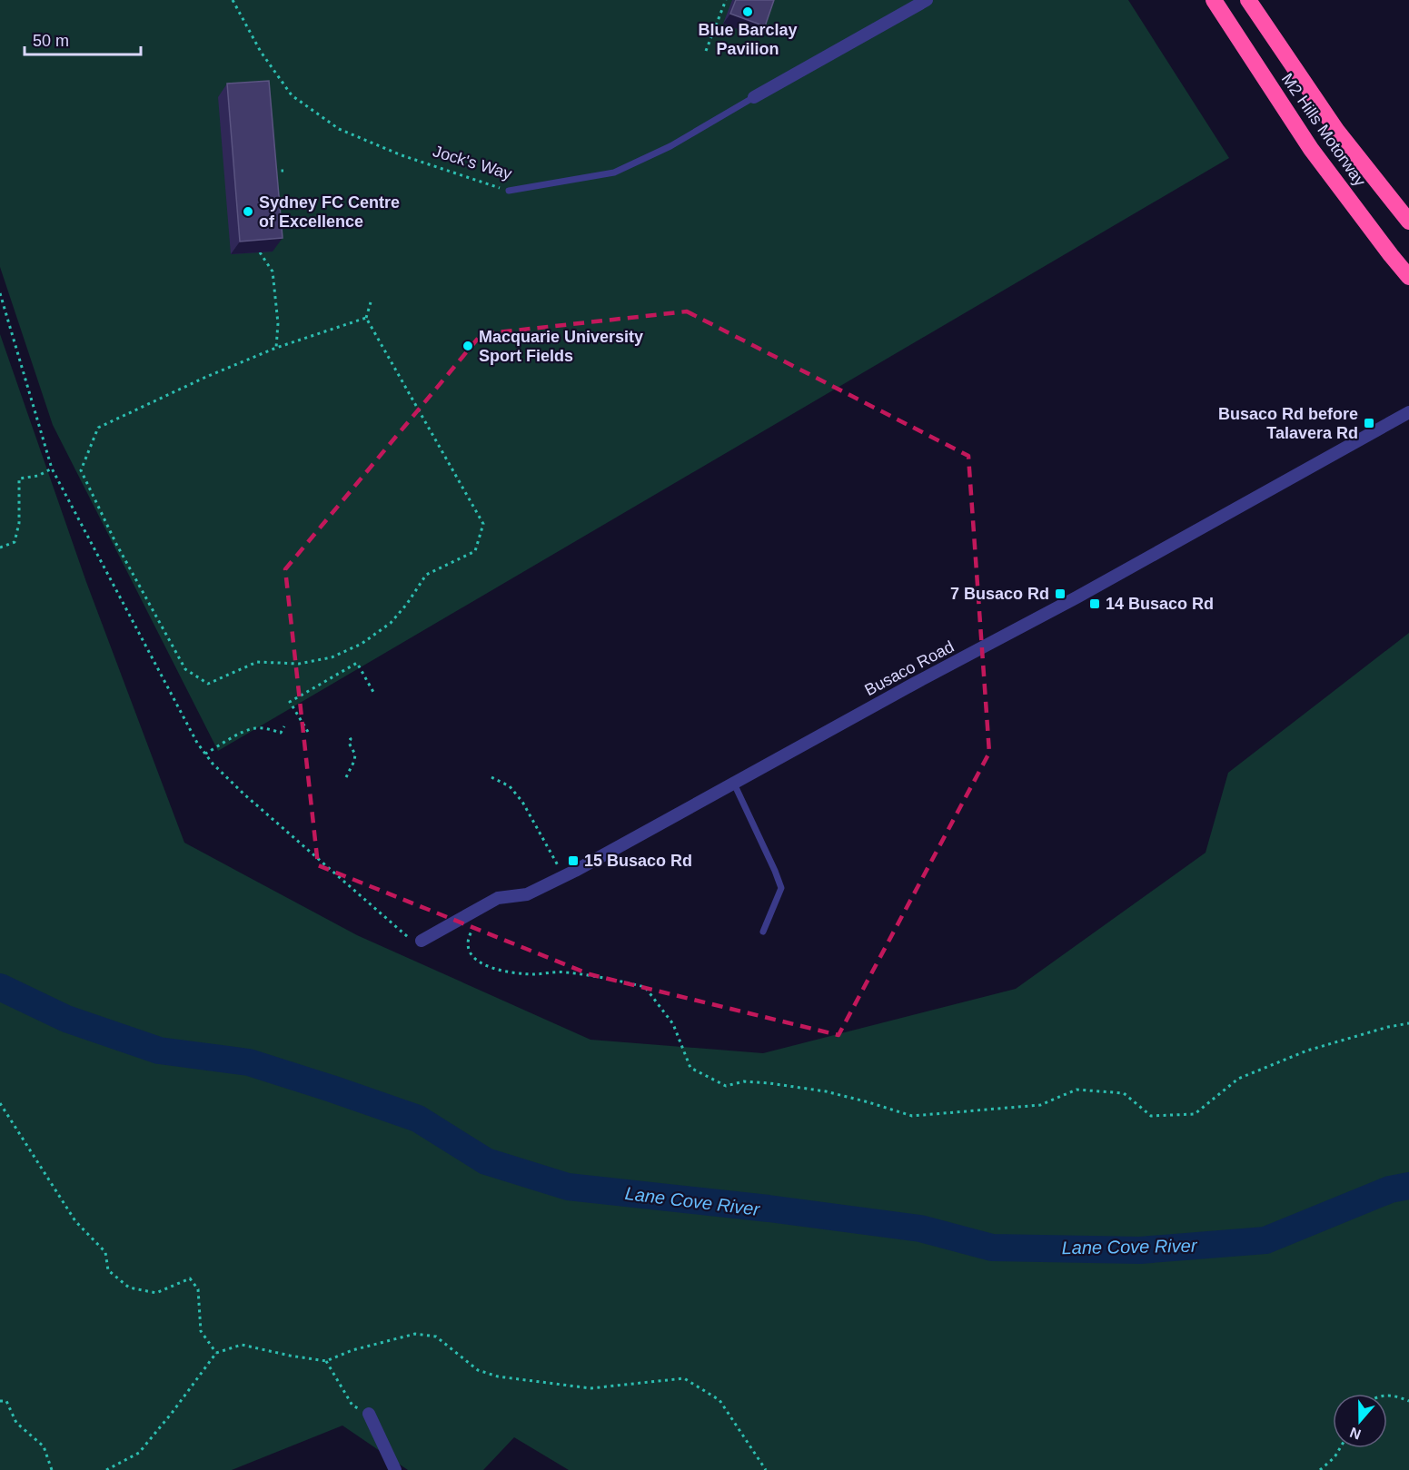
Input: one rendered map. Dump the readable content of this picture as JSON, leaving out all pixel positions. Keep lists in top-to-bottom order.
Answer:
{
  "streets": {
    "highway": ["M2 Hills Motorway"],
    "street": ["Busaco Road"],
    "lane": ["Jock's Way"]
  },
  "water": ["Lane Cove River"],
  "places": {
    "other": ["Blue Barclay Pavilion", "Sydney FC Centre of Excellence", "Macquarie University Sport Fields"],
    "transit": [
      "Busaco Rd before Talavera Rd",
      "7 Busaco Rd",
      "14 Busaco Rd",
      "15 Busaco Rd"
    ]
  },
  "scale_bar": "50 m",
  "north": "bottom"
}
